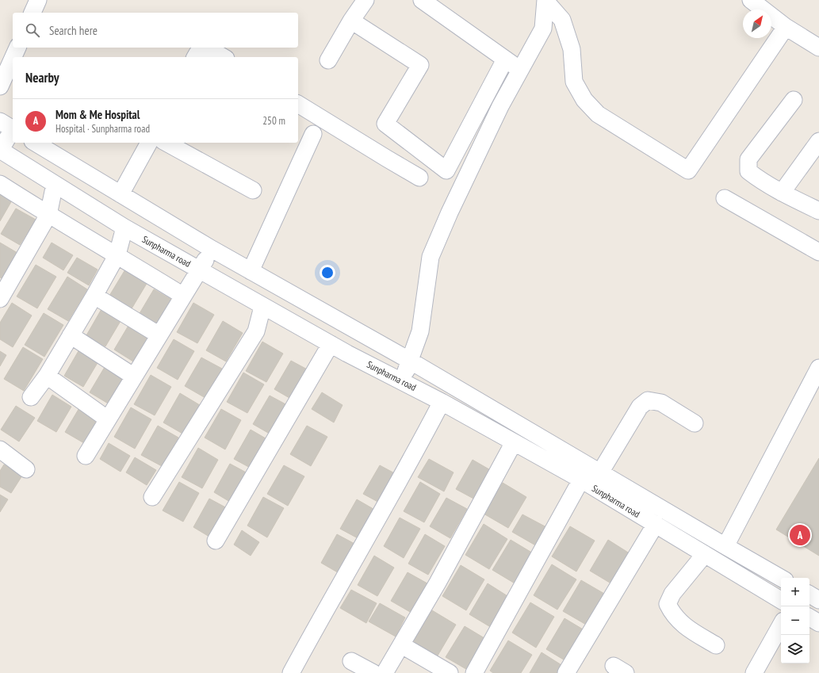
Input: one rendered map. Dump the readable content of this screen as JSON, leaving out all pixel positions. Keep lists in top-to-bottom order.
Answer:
{
  "streets": {
    "street": ["Sunpharma road"]
  },
  "north": "top right",
  "page": {
    "search": "Search here",
    "heading": "Nearby",
    "list": [
      {
        "mark": "A",
        "name": "Mom & Me Hospital",
        "note": "Hospital · Sunpharma road",
        "value": "250 m"
      }
    ],
    "pins": "A",
    "map_buttons": ["+", "−"]
  }
}
